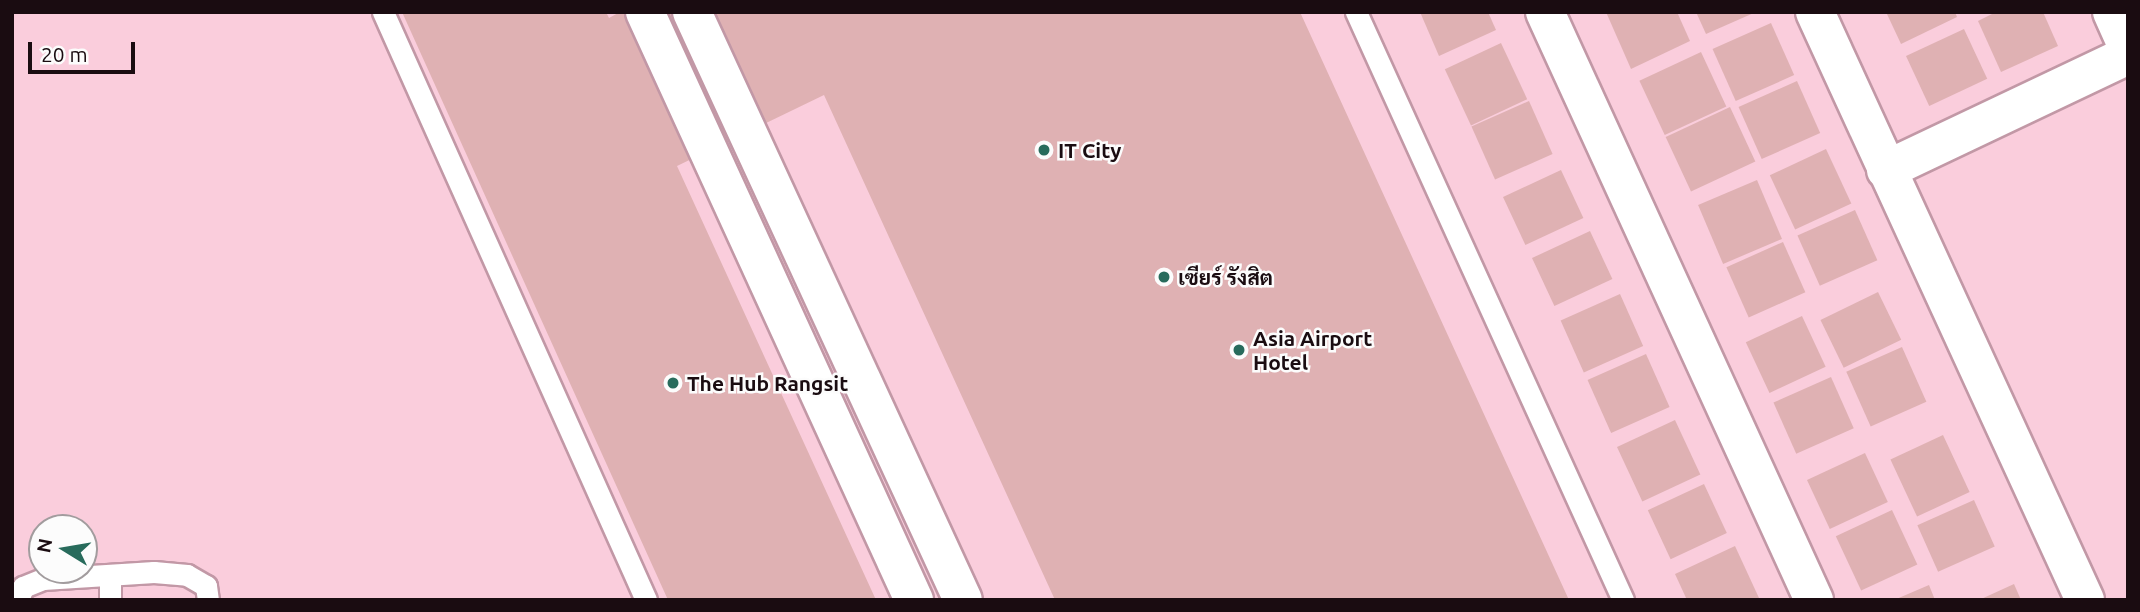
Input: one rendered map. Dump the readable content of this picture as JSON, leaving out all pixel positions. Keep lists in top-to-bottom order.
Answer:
{
  "places": [
    "IT City",
    "เซียร์ รังสิต",
    "Asia Airport Hotel",
    "The Hub Rangsit"
  ],
  "scale_bar": "20 m",
  "north": "left"
}
